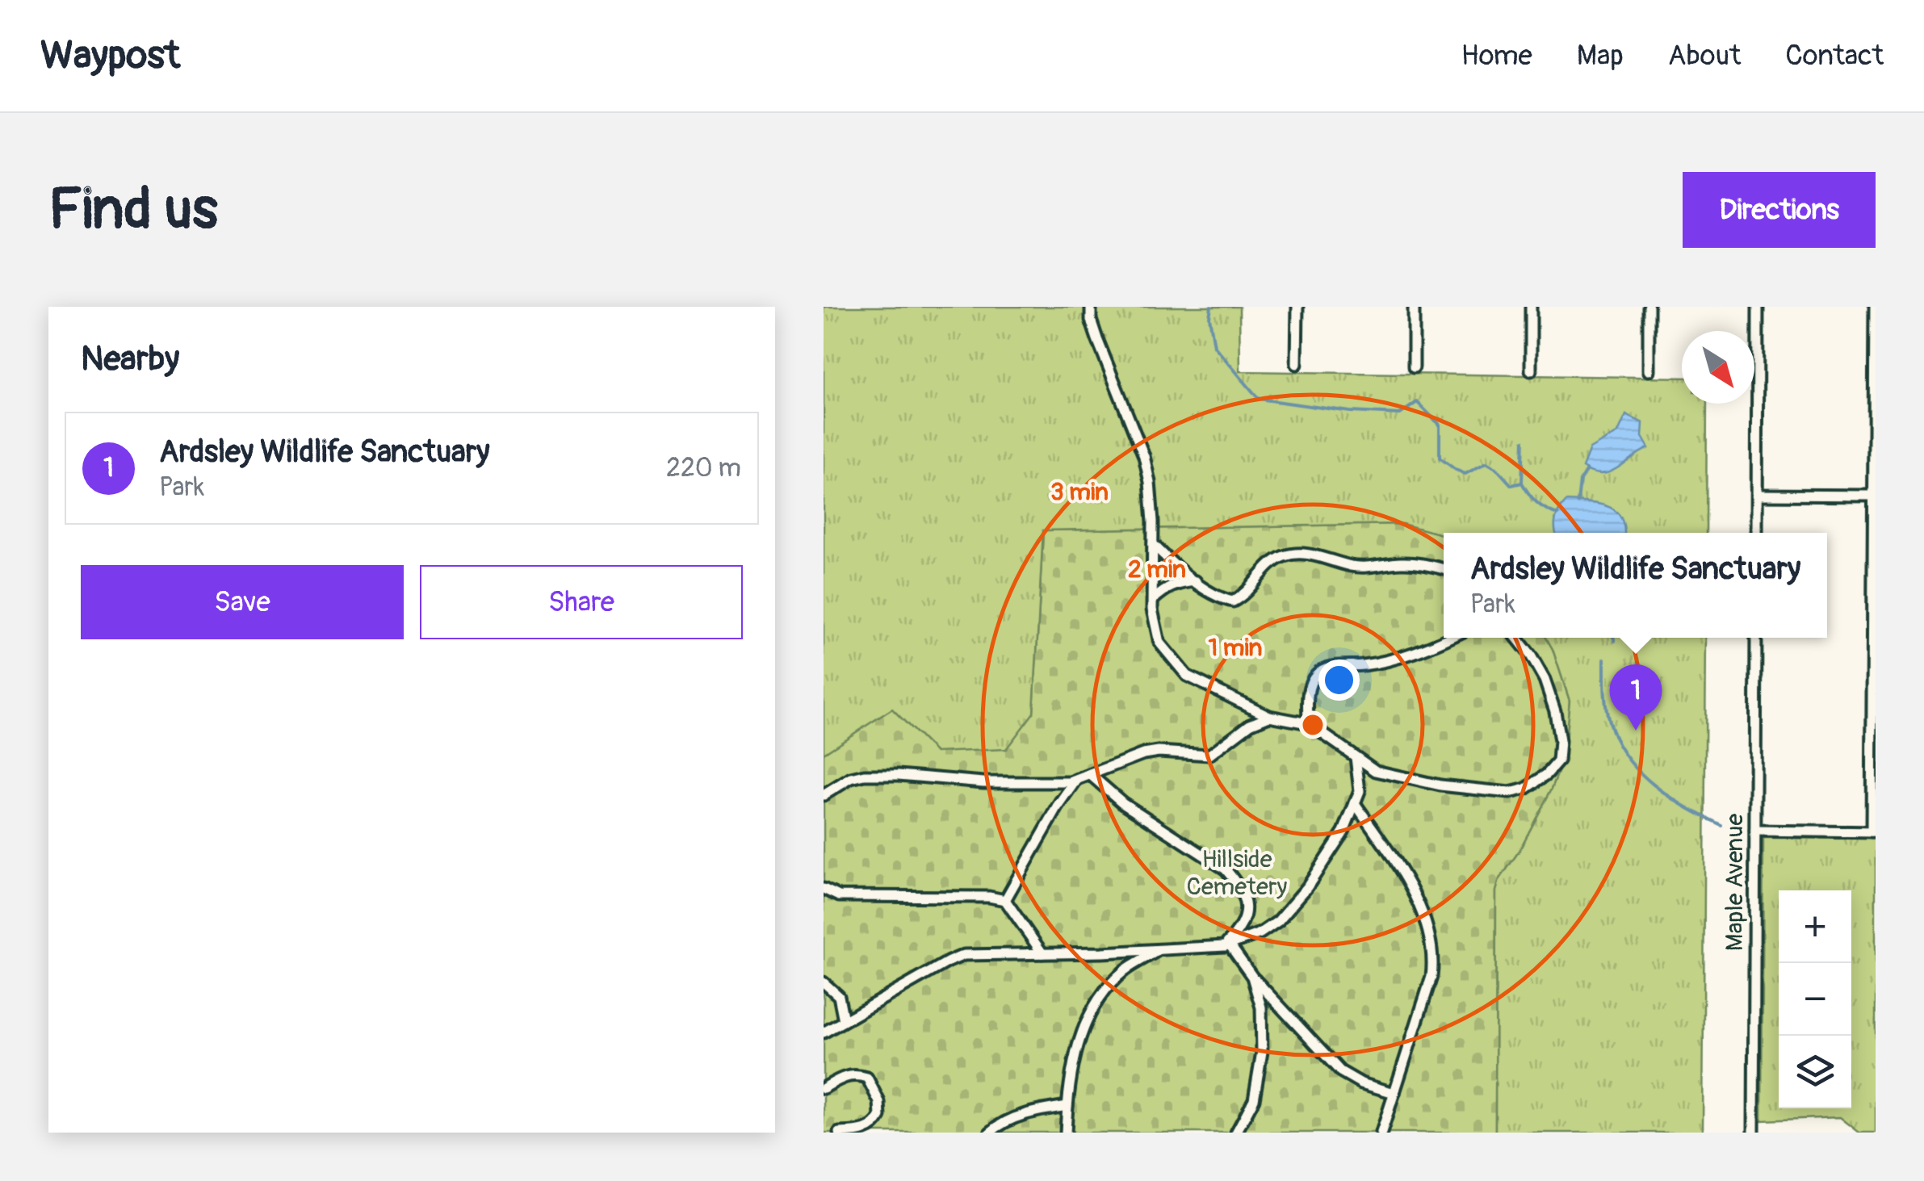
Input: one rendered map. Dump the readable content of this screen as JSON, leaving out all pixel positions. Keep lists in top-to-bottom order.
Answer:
{
  "streets": {
    "street": ["Maple Avenue"]
  },
  "parks": ["Hillside Cemetery"],
  "north": "bottom right",
  "page": {
    "header": "Waypost",
    "nav": [
      "Home",
      "Map",
      "About",
      "Contact"
    ],
    "buttons": [
      "Directions",
      ["Save", "Share"]
    ],
    "title": "Find us",
    "heading": "Nearby",
    "list": [
      {
        "mark": "1",
        "name": "Ardsley Wildlife Sanctuary",
        "note": "Park",
        "value": "220 m"
      }
    ],
    "popup": ["Ardsley Wildlife Sanctuary", "Park"],
    "pins": "1",
    "map_buttons": ["+", "−"]
  },
  "rings": ["3 min", "2 min", "1 min"]
}
